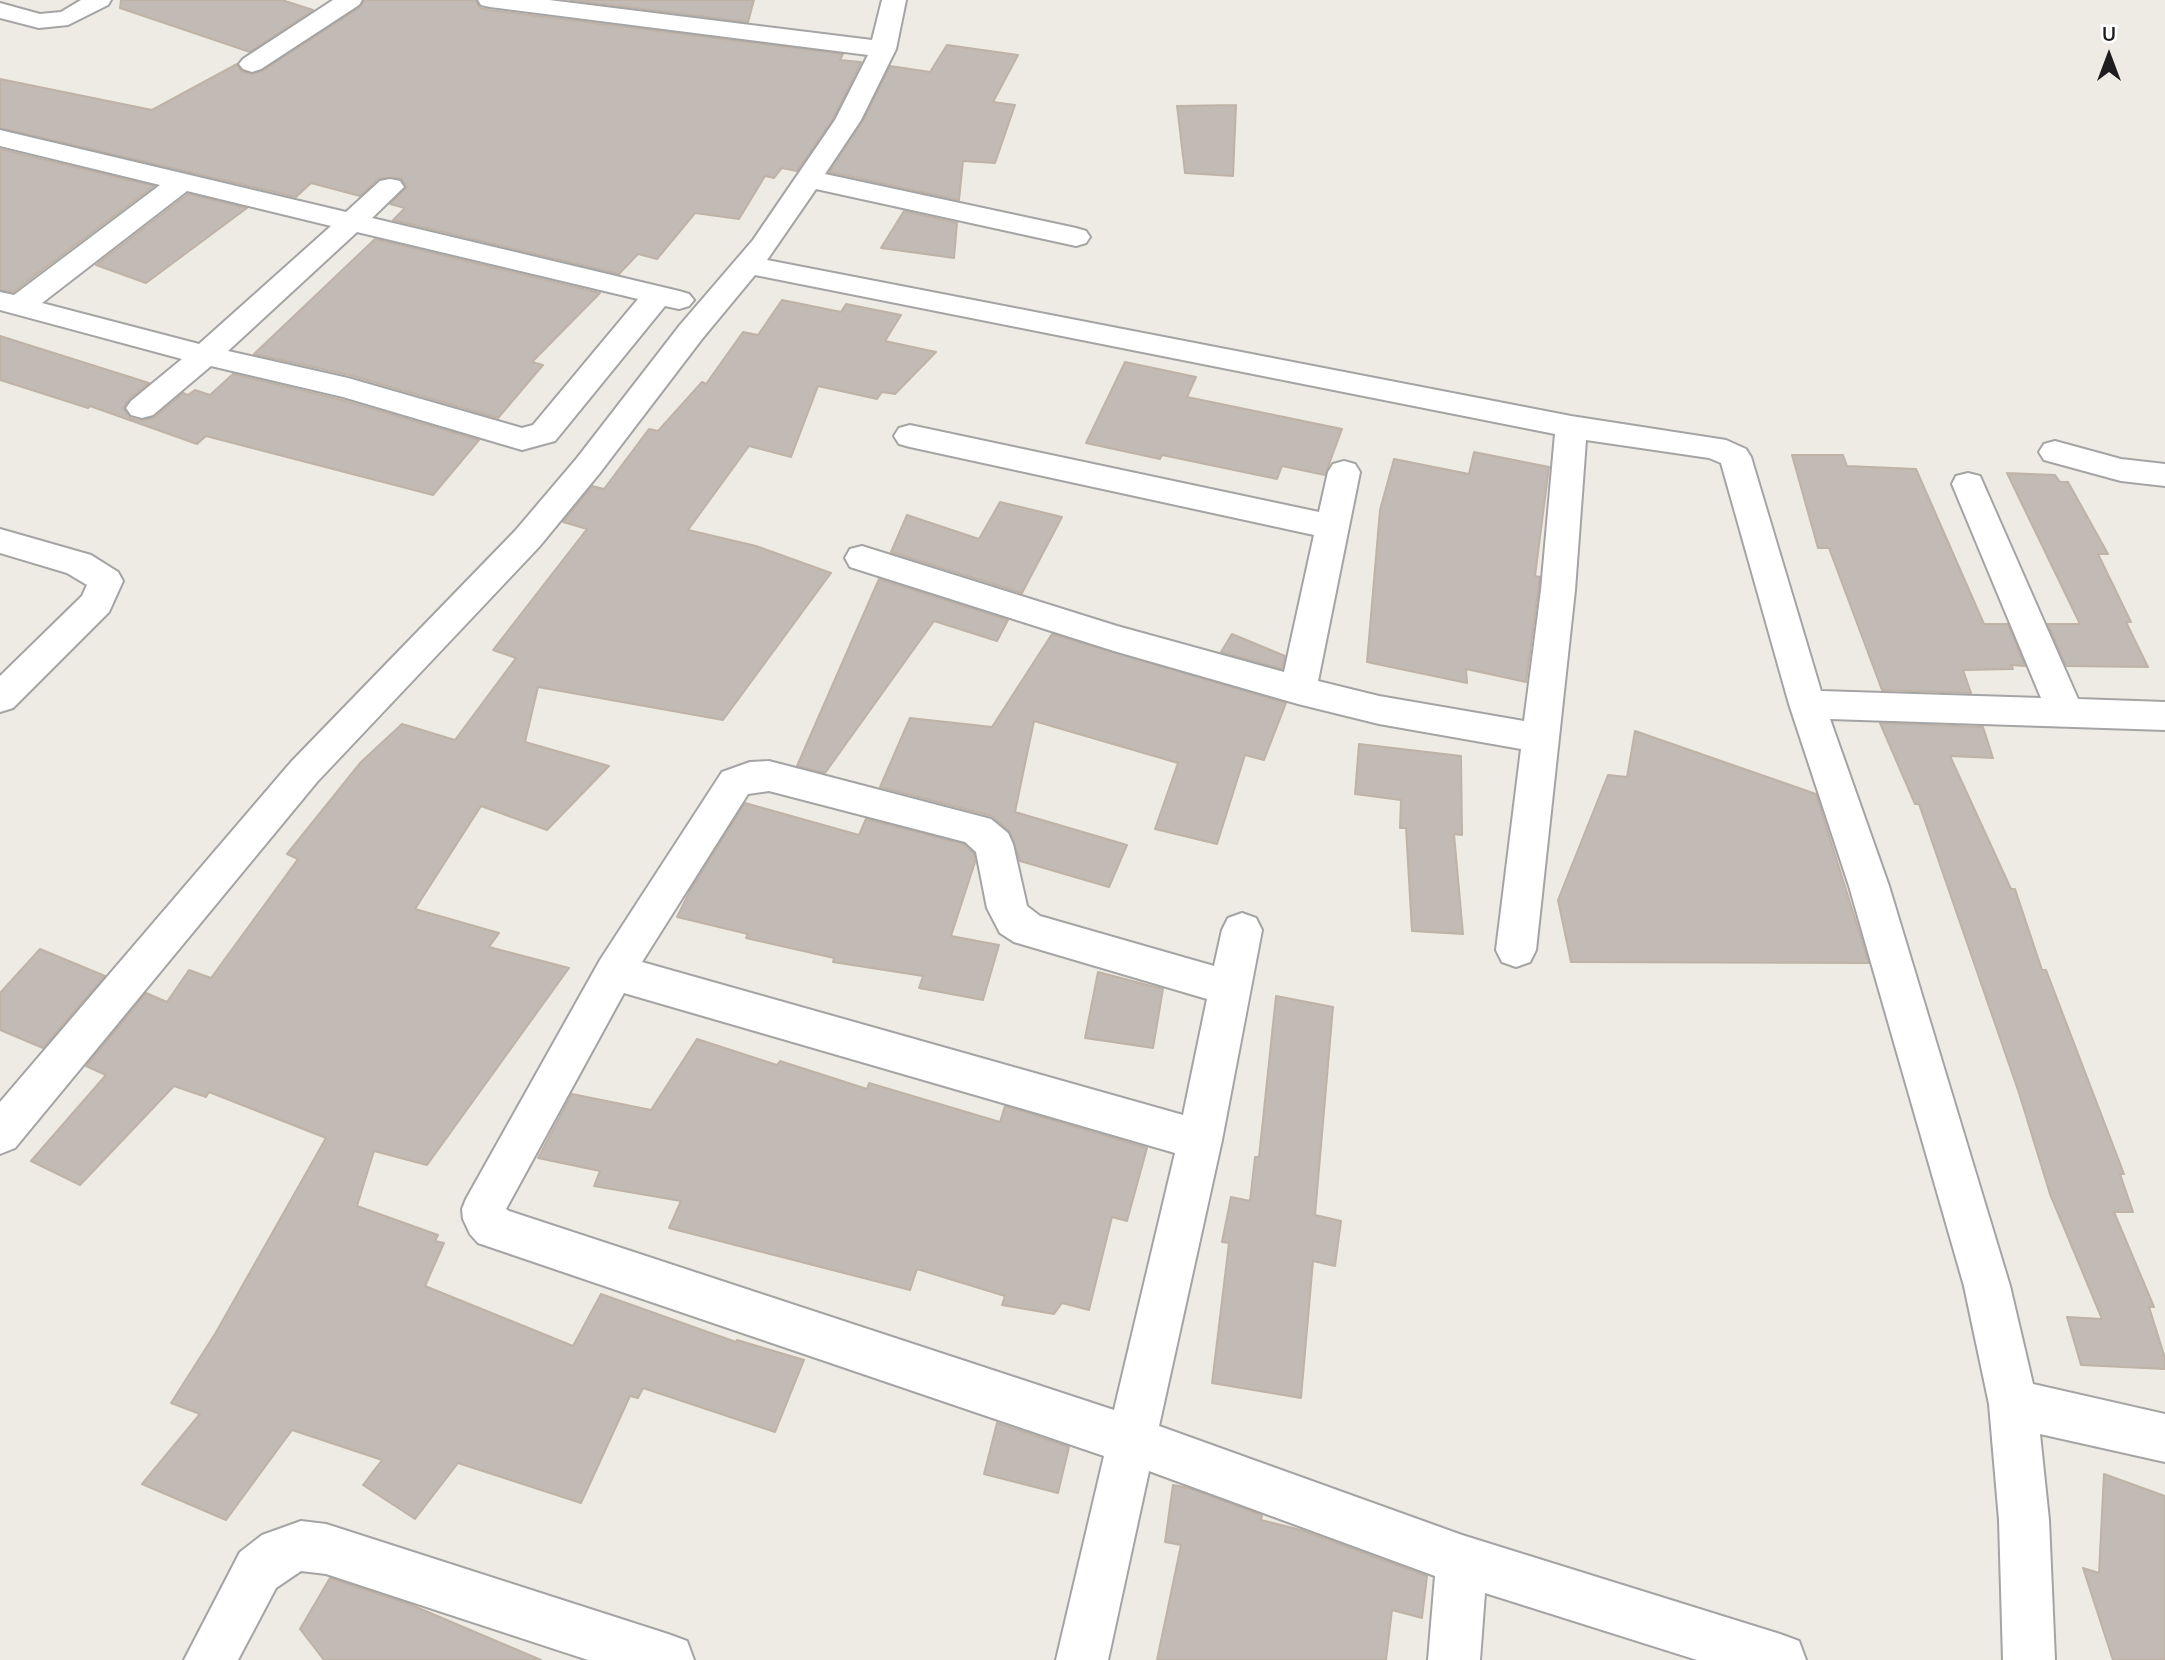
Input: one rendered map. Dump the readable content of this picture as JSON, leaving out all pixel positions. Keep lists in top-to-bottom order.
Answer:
{
  "north": "top"
}
